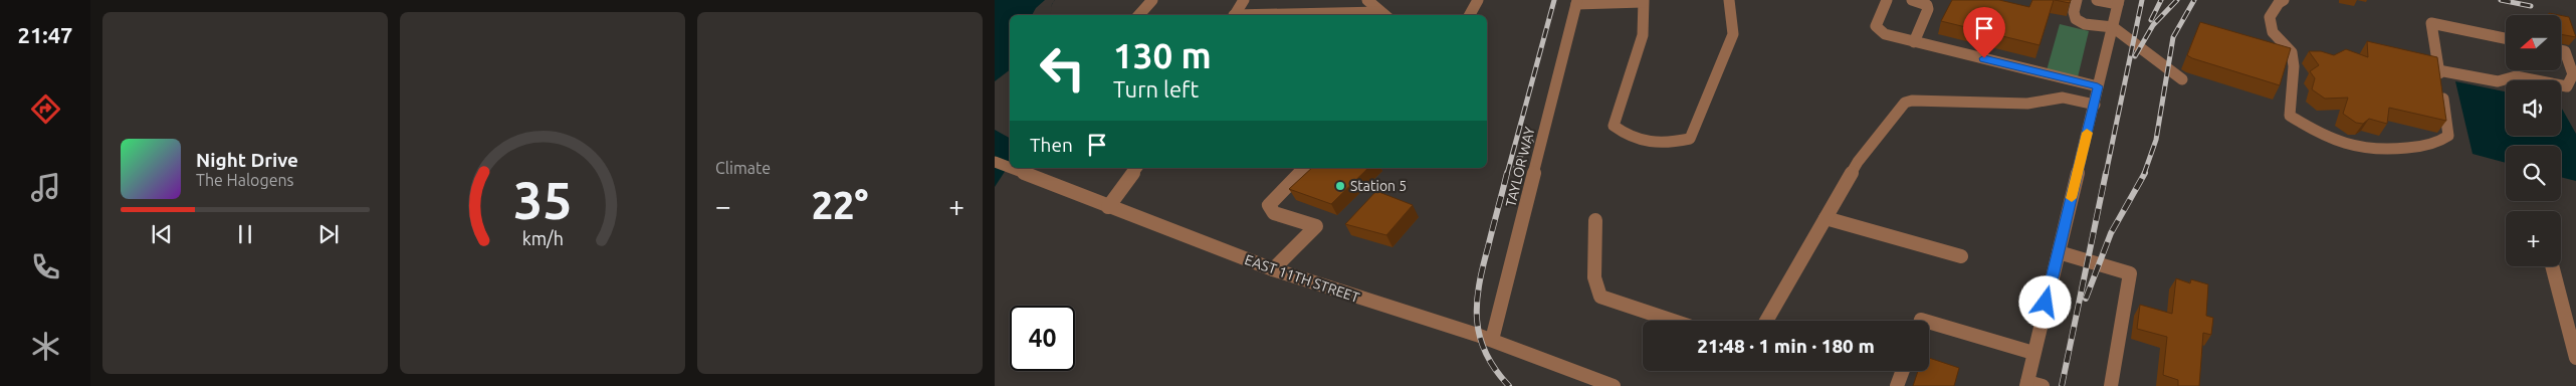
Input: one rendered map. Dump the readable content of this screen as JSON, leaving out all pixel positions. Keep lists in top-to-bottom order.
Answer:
{
  "streets": {
    "street": ["TAYLOR WAY", "EAST 11TH STREET"]
  },
  "crossings": [
    ["TAYLOR WAY", "EAST 11TH STREET"]
  ],
  "places": ["Station 5"],
  "north": "left",
  "page": {
    "tabs": "21:47",
    "tile": "Climate",
    "map_buttons": "+",
    "turn": ["130 m", "Turn left"],
    "then": "Then",
    "song": ["Night Drive", "The Halogens"],
    "heat": ["−", "22°", "+"],
    "limit": "40",
    "trip": "21:48 · 1 min · 180 m",
    "gauge": ["35", "km/h"]
  }
}
